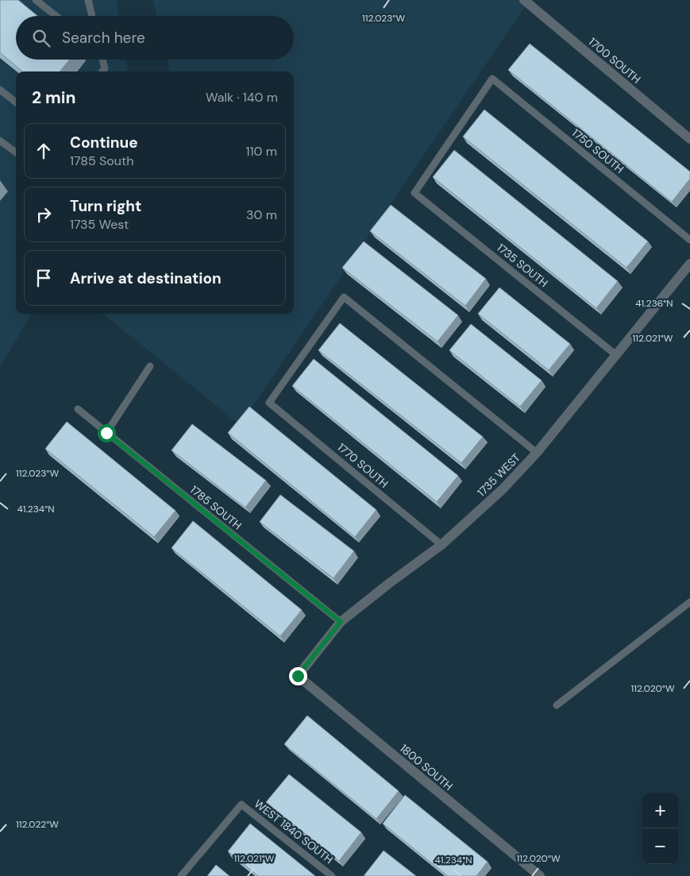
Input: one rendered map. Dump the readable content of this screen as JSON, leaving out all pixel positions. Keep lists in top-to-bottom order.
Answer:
{
  "streets": {
    "street": ["1700 SOUTH", "1735 WEST", "1800 SOUTH"],
    "lane": [
      "1750 SOUTH",
      "1735 SOUTH",
      "1770 SOUTH",
      "1785 SOUTH",
      "WEST 1840 SOUTH"
    ]
  },
  "crossings": [
    ["1750 SOUTH", "1735 SOUTH"],
    ["1735 SOUTH", "1735 WEST"],
    ["1770 SOUTH", "1735 WEST"],
    ["1735 WEST", "1785 SOUTH"],
    ["1735 WEST", "1800 SOUTH"]
  ],
  "page": {
    "search": "Search here",
    "heading": ["2 min", "Walk · 140 m"],
    "list": [
      ["Continue", "1785 South", "110 m"],
      ["Turn right", "1735 West", "30 m"],
      "Arrive at destination"
    ],
    "map_buttons": ["+", "−"]
  },
  "coordinates": [
    "112.023°W",
    "41.236°N",
    "112.021°W",
    "41.234°N",
    "112.020°W",
    "112.022°W"
  ]
}
